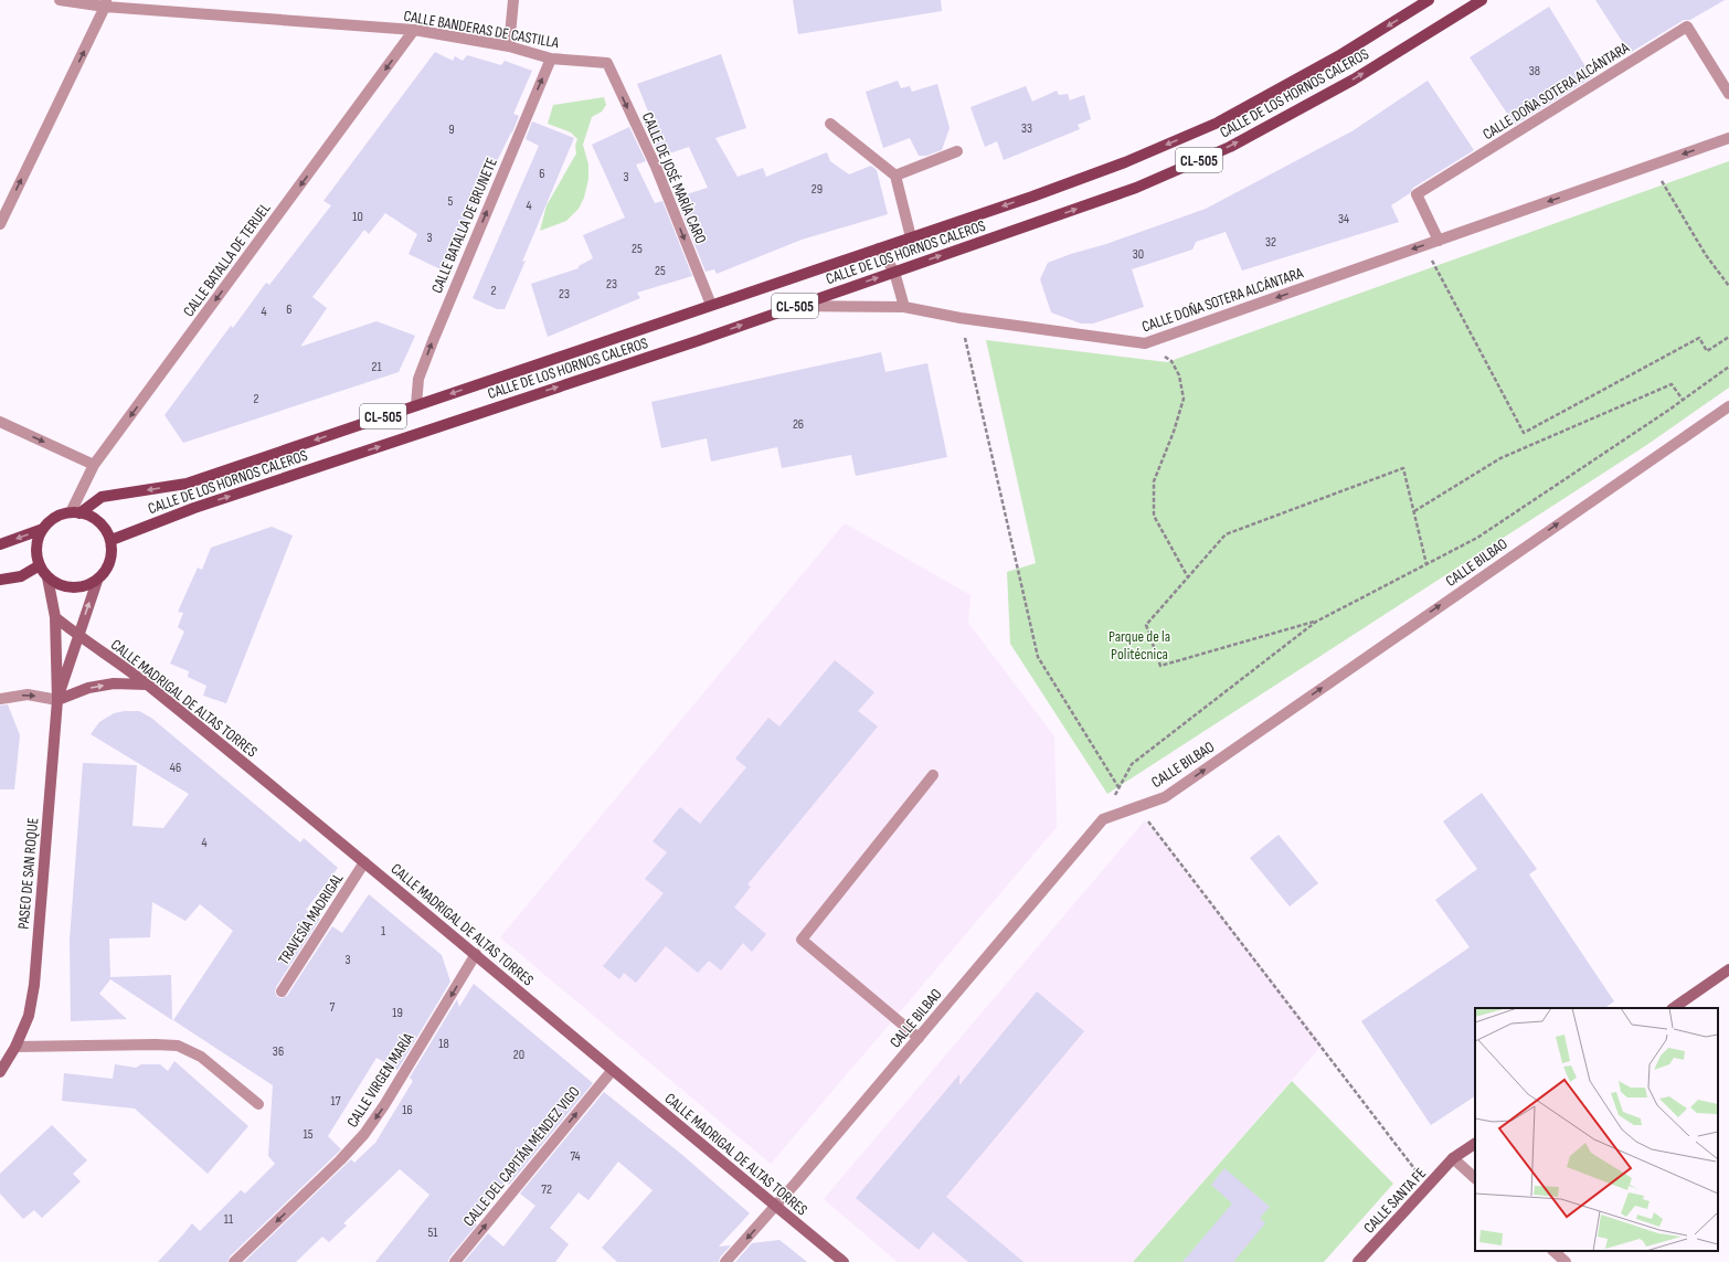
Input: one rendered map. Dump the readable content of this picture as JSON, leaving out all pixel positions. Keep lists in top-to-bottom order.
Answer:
{
  "streets": {
    "main road": ["CALLE DE LOS HORNOS CALEROS", "CL-505"],
    "street": [
      "CALLE BANDERAS DE CASTILLA",
      "CALLE DOÑA SOTERA ALCÁNTARA",
      "CALLE DE JOSÉ MARÍA CARO",
      "CALLE BATALLA DE BRUNETE",
      "CALLE BATALLA DE TERUEL",
      "CALLE BILBAO",
      "CALLE MADRIGAL DE ALTAS TORRES",
      "PASEO DE SAN ROQUE",
      "TRAVESÍA MADRIGAL",
      "CALLE VIRGEN MARÍA",
      "CALLE DEL CAPITÁN MÉNDEZ VIGO",
      "CALLE SANTA FE"
    ]
  },
  "crossings": [
    ["CALLE BANDERAS DE CASTILLA", "CALLE DE JOSÉ MARÍA CARO"],
    ["CALLE BANDERAS DE CASTILLA", "CALLE BATALLA DE BRUNETE"],
    ["CALLE BANDERAS DE CASTILLA", "CALLE BATALLA DE TERUEL"],
    ["CALLE DOÑA SOTERA ALCÁNTARA", "CALLE DE LOS HORNOS CALEROS"],
    ["CALLE DE LOS HORNOS CALEROS", "CL-505"],
    ["CALLE DE LOS HORNOS CALEROS", "CALLE DE JOSÉ MARÍA CARO"],
    ["CALLE DE LOS HORNOS CALEROS", "CALLE BATALLA DE BRUNETE"],
    ["CALLE DE LOS HORNOS CALEROS", "CALLE BATALLA DE TERUEL"],
    ["CALLE DE LOS HORNOS CALEROS", "PASEO DE SAN ROQUE"],
    ["CL-505", "CALLE BATALLA DE TERUEL"],
    ["CL-505", "PASEO DE SAN ROQUE"],
    ["CALLE BATALLA DE TERUEL", "PASEO DE SAN ROQUE"],
    ["CALLE BILBAO", "CALLE MADRIGAL DE ALTAS TORRES"],
    ["CALLE MADRIGAL DE ALTAS TORRES", "PASEO DE SAN ROQUE"],
    ["CALLE MADRIGAL DE ALTAS TORRES", "TRAVESÍA MADRIGAL"],
    ["CALLE MADRIGAL DE ALTAS TORRES", "CALLE VIRGEN MARÍA"],
    ["CALLE MADRIGAL DE ALTAS TORRES", "CALLE DEL CAPITÁN MÉNDEZ VIGO"]
  ],
  "one_way": [
    "CALLE DOÑA SOTERA ALCÁNTARA",
    "CALLE DE JOSÉ MARÍA CARO",
    "CALLE BATALLA DE BRUNETE",
    "CALLE BATALLA DE TERUEL",
    "CALLE BILBAO",
    "CALLE VIRGEN MARÍA",
    "CALLE DEL CAPITÁN MÉNDEZ VIGO"
  ],
  "parks": ["Parque de la Politécnica"],
  "house_numbers": [
    "38",
    "33",
    "9",
    "6",
    "3",
    "29",
    "5",
    "4",
    "10",
    "34",
    "3",
    "32",
    "25",
    "30",
    "25",
    "23",
    "2",
    "23",
    "6",
    "4",
    "21",
    "2",
    "26",
    "46",
    "4",
    "1",
    "3",
    "7",
    "19",
    "18",
    "36",
    "20",
    "17",
    "16",
    "15",
    "74",
    "72",
    "11",
    "51"
  ]
}
